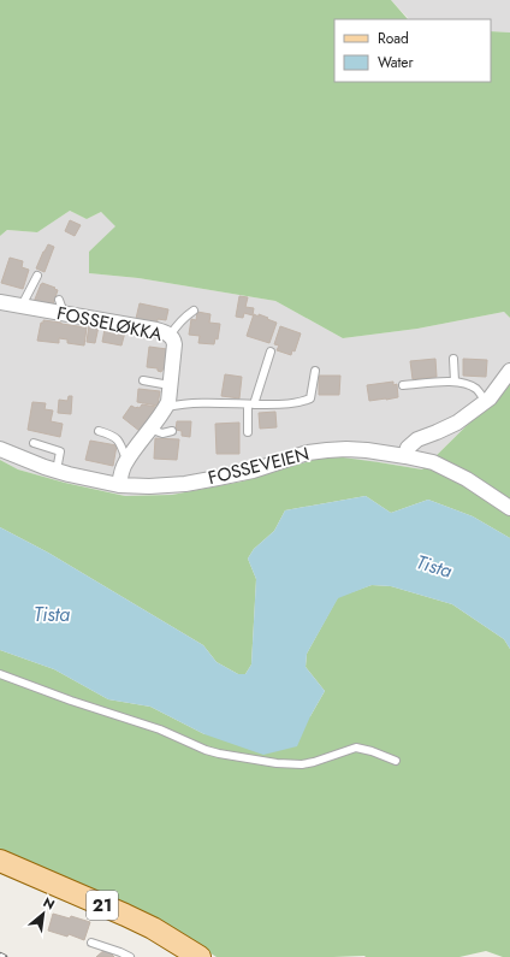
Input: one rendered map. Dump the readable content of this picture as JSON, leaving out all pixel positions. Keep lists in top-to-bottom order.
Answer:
{
  "streets": {
    "main road": ["21"],
    "street": ["FOSSELØKKA", "FOSSEVEIEN"]
  },
  "crossings": [
    ["FOSSELØKKA", "FOSSEVEIEN"]
  ],
  "water": ["Tista"],
  "legend": ["Road", "Water"],
  "north": "top right"
}
